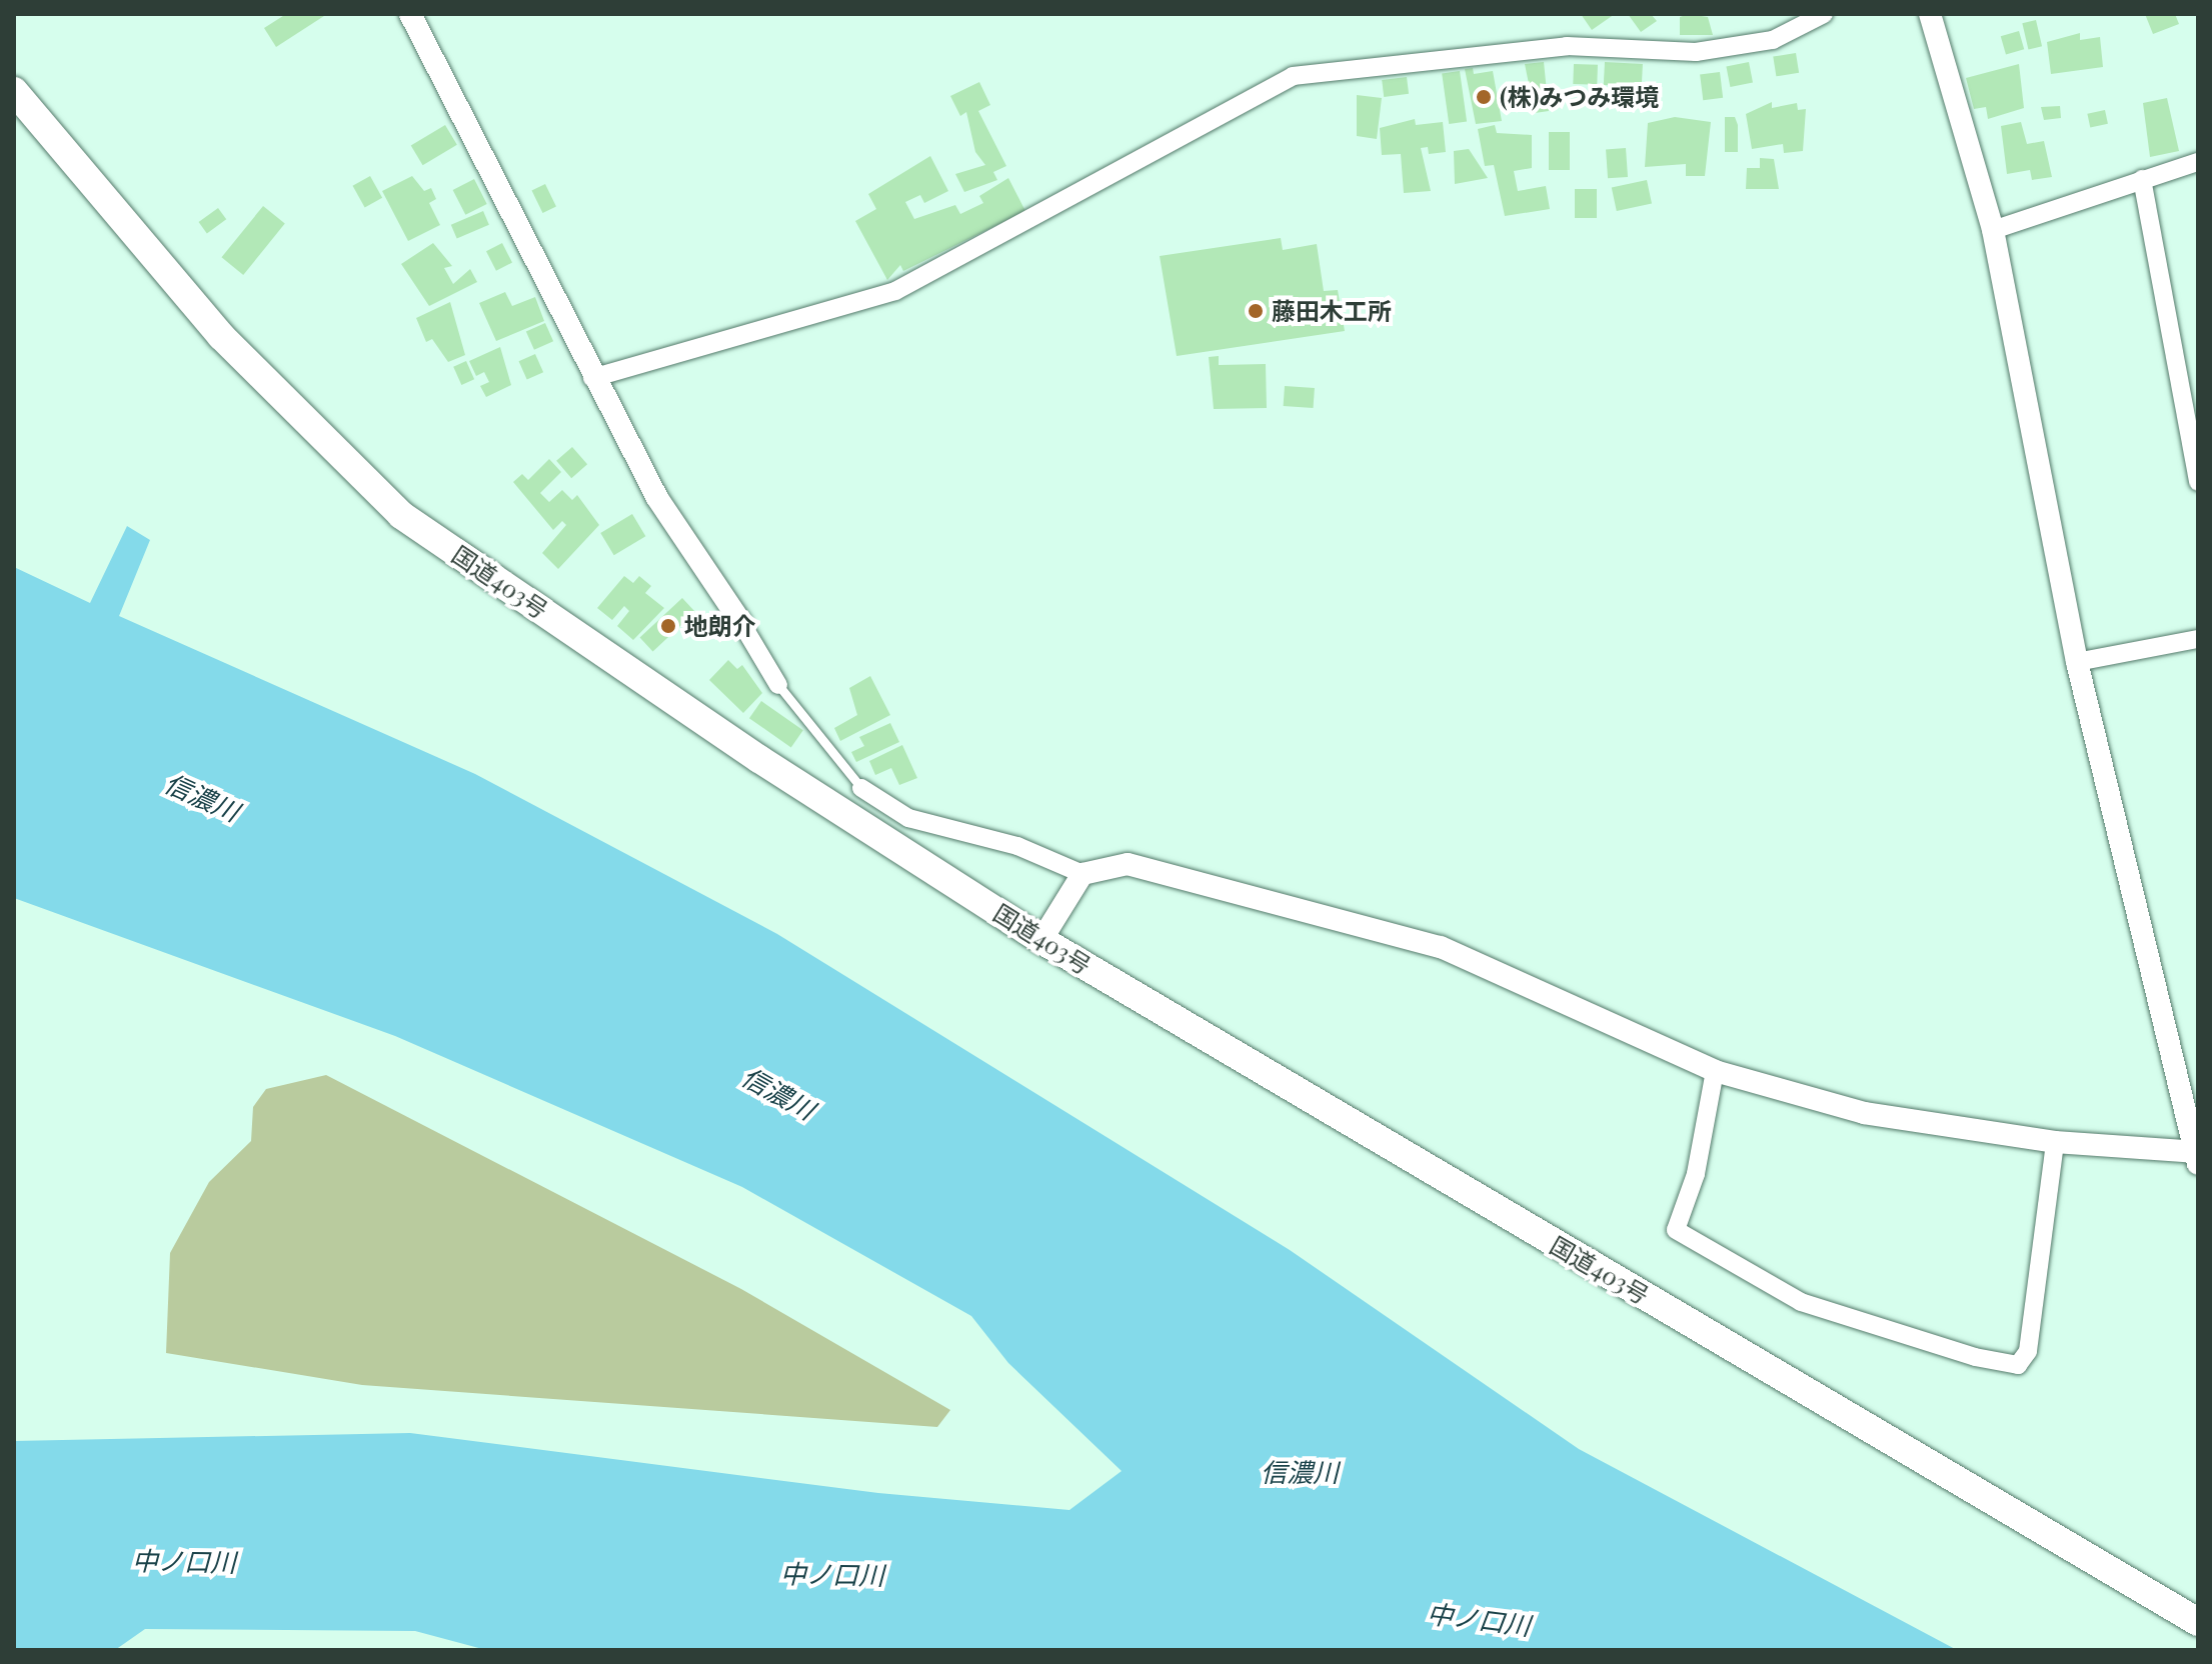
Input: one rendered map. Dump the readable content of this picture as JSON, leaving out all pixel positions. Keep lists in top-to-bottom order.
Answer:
{
  "streets": {
    "highway": ["国道403号"]
  },
  "water": ["信濃川", "中ノ口川"],
  "places": ["(株)みつみ環境", "藤田木工所", "地朗介"]
}
